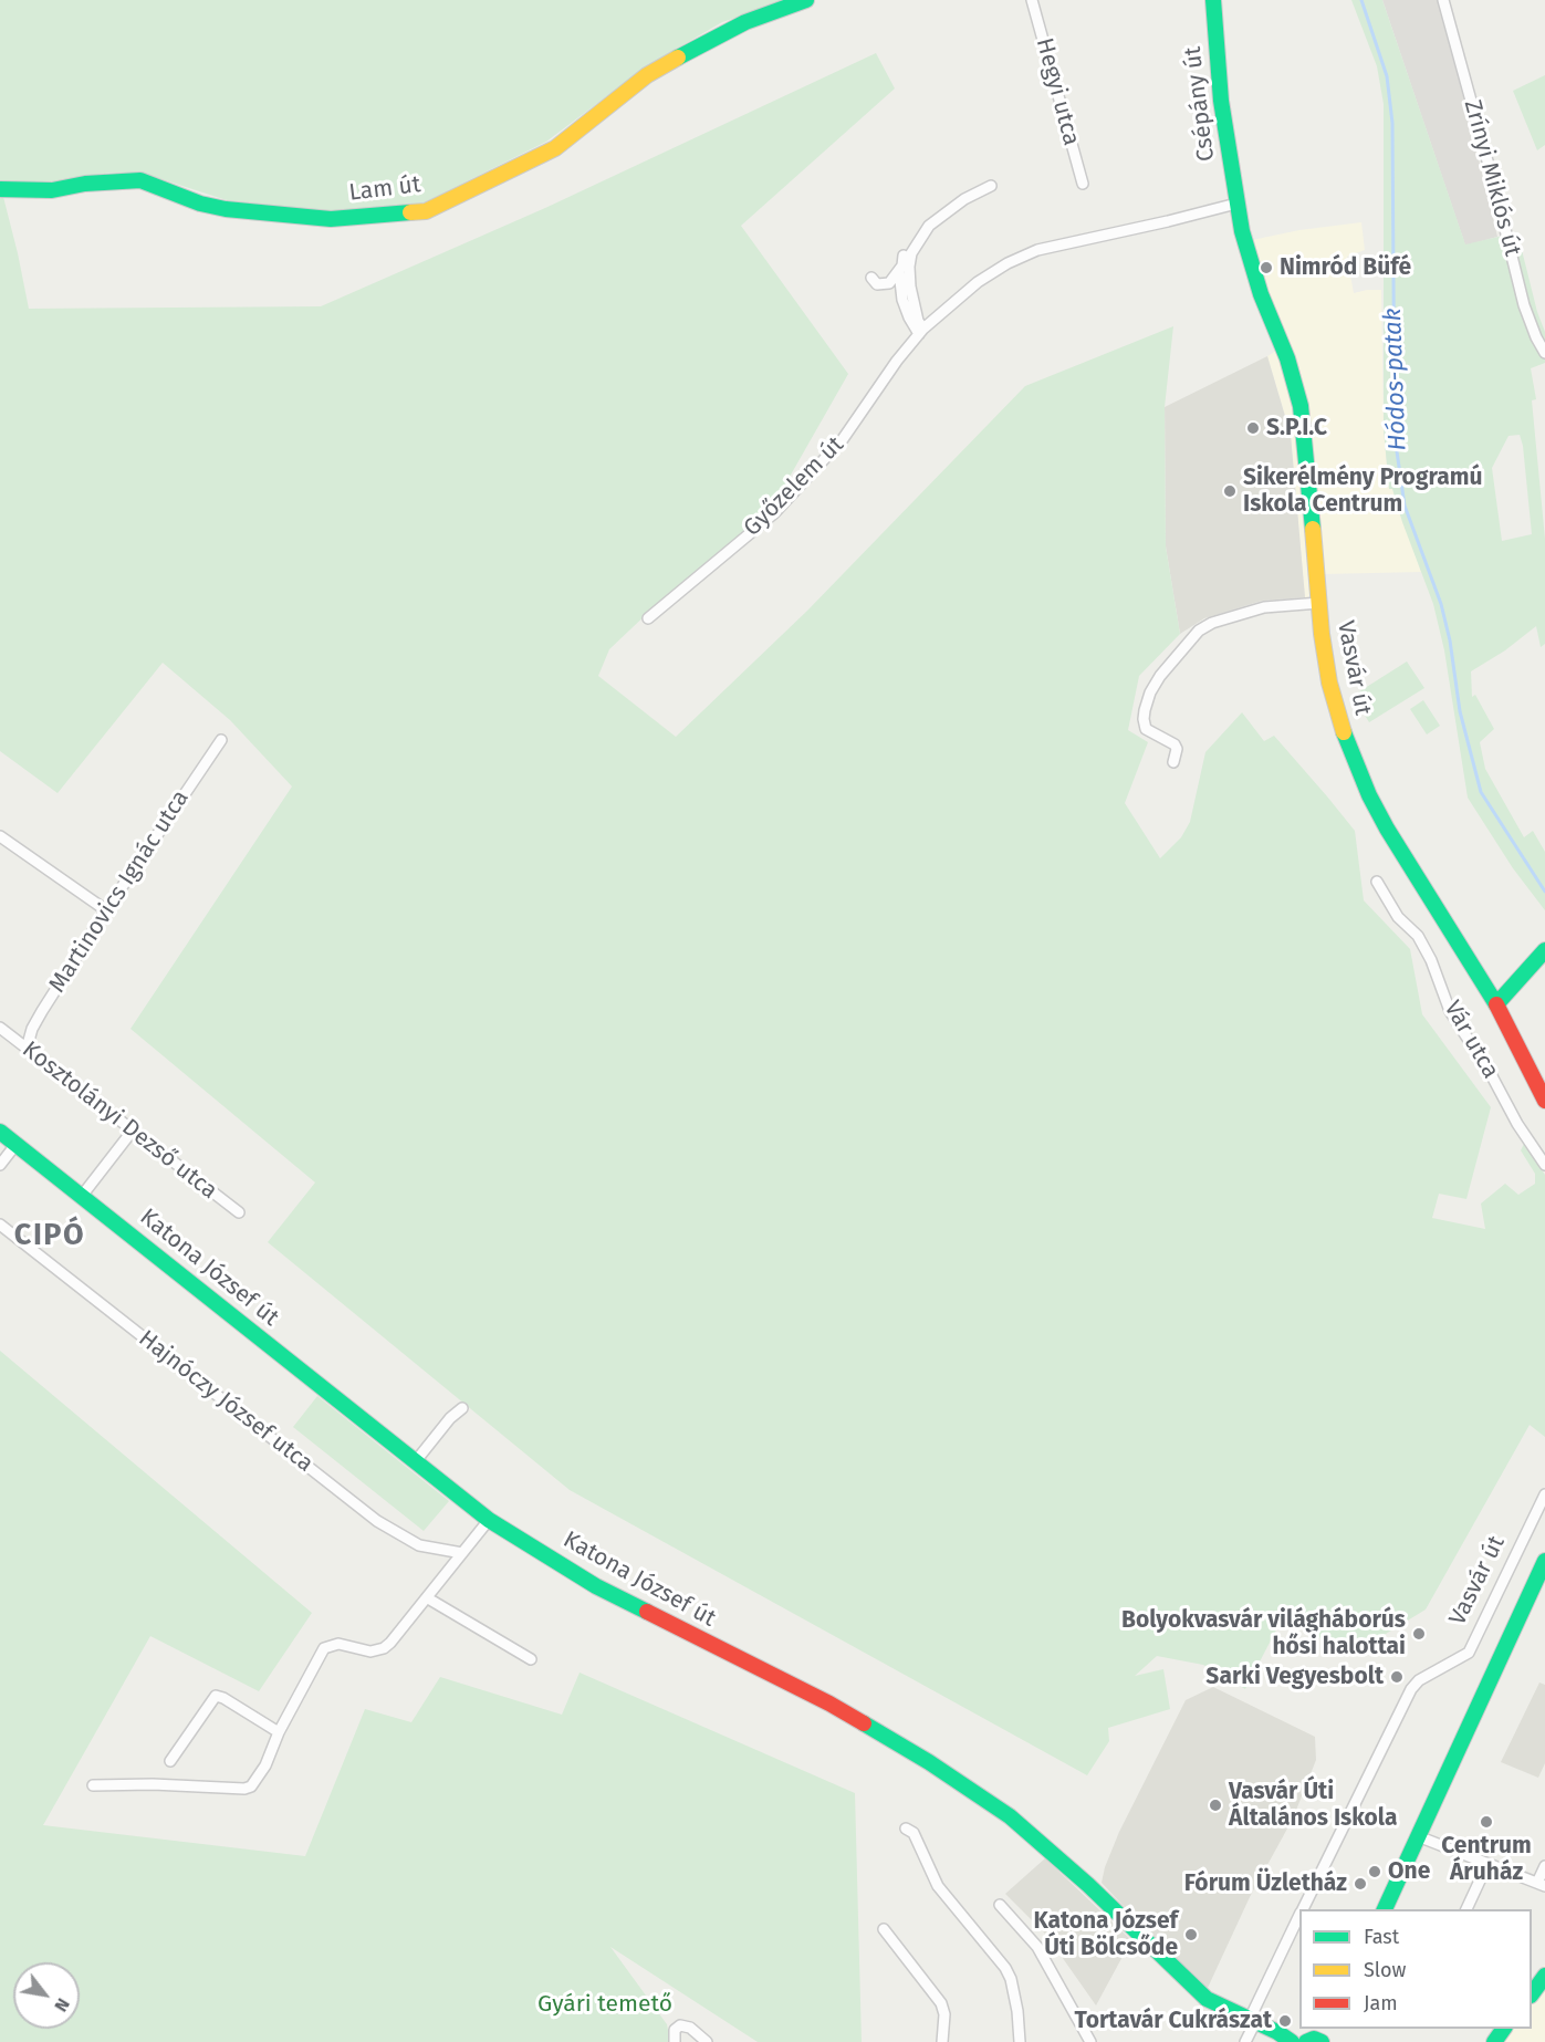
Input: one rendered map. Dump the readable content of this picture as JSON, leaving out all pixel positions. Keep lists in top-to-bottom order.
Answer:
{
  "streets": {
    "street": [
      "Hegyi utca",
      "Csépány út",
      "Zrínyi Miklós út",
      "Lam út",
      "Győzelem út",
      "Vasvár út",
      "Martinovics Ignác utca",
      "Vár utca",
      "Kosztolányi Dezső utca",
      "Katona József út",
      "Hajnóczy József utca"
    ]
  },
  "crossings": [
    ["Csépány út", "Győzelem út"],
    ["Csépány út", "Vasvár út"],
    ["Győzelem út", "Vasvár út"],
    ["Vasvár út", "Katona József út"],
    ["Martinovics Ignác utca", "Kosztolányi Dezső utca"]
  ],
  "districts": ["CIPÓ"],
  "water": ["Hódos-patak"],
  "parks": ["Gyári temető"],
  "places": [
    "Nimród Büfé",
    "S.P.I.C",
    "Sikerélmény Programú Iskola Centrum",
    "Bolyokvasvár világháborús hősi halottai",
    "Sarki Vegyesbolt",
    "Vasvár Úti Általános Iskola",
    "Centrum Áruház",
    "One",
    "Fórum Üzletház",
    "Katona József Úti Bölcsőde",
    "Tortavár Cukrászat"
  ],
  "legend": ["Fast", "Slow", "Jam"],
  "north": "bottom right"
}
